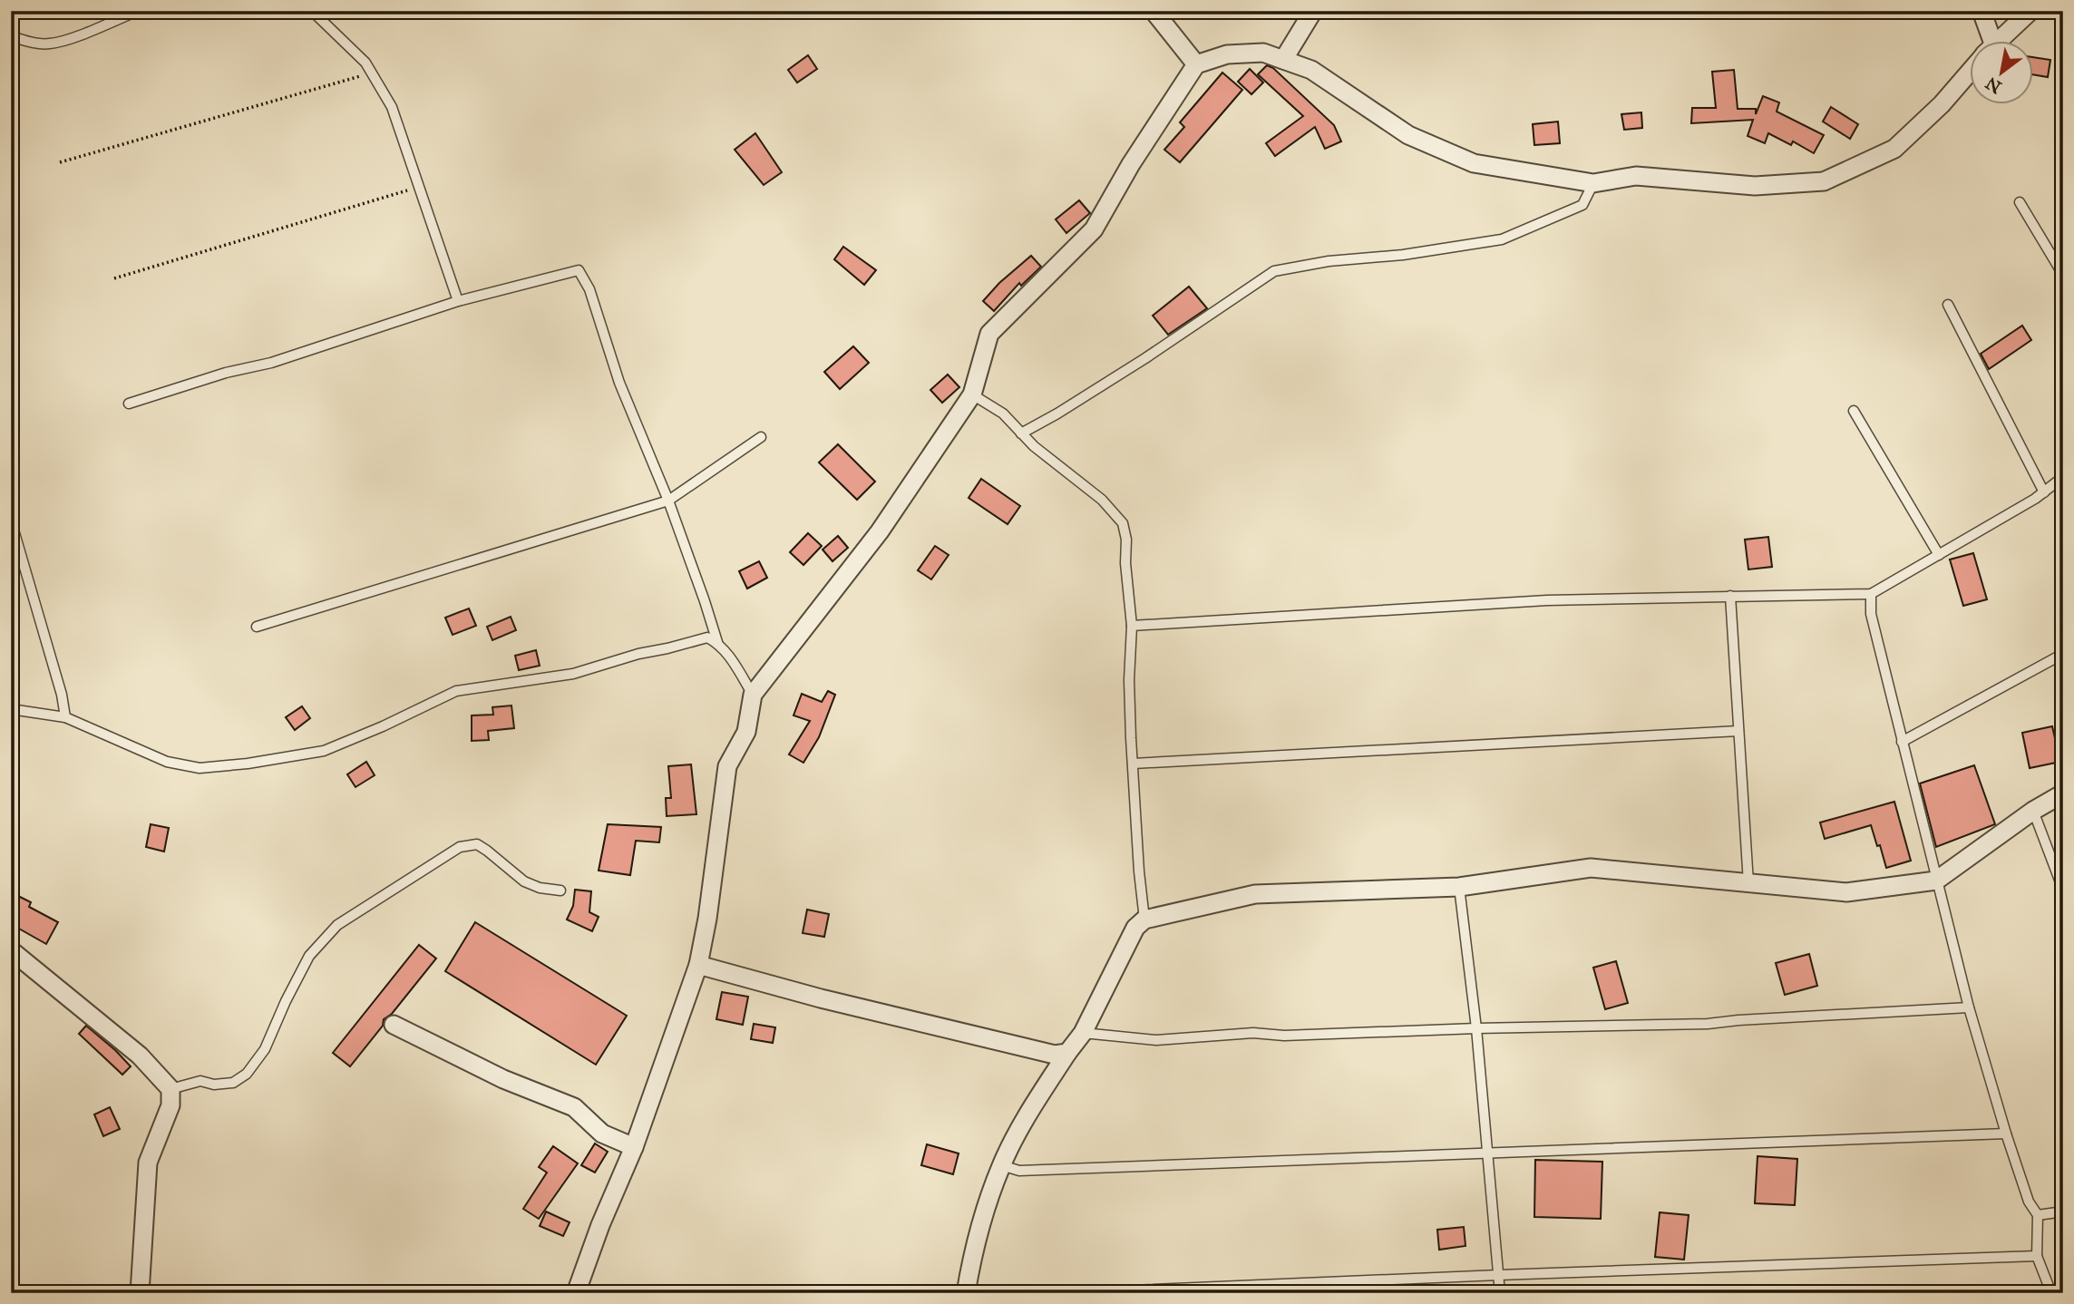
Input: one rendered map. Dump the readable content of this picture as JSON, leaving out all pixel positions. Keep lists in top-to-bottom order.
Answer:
{
  "north": "bottom left"
}
